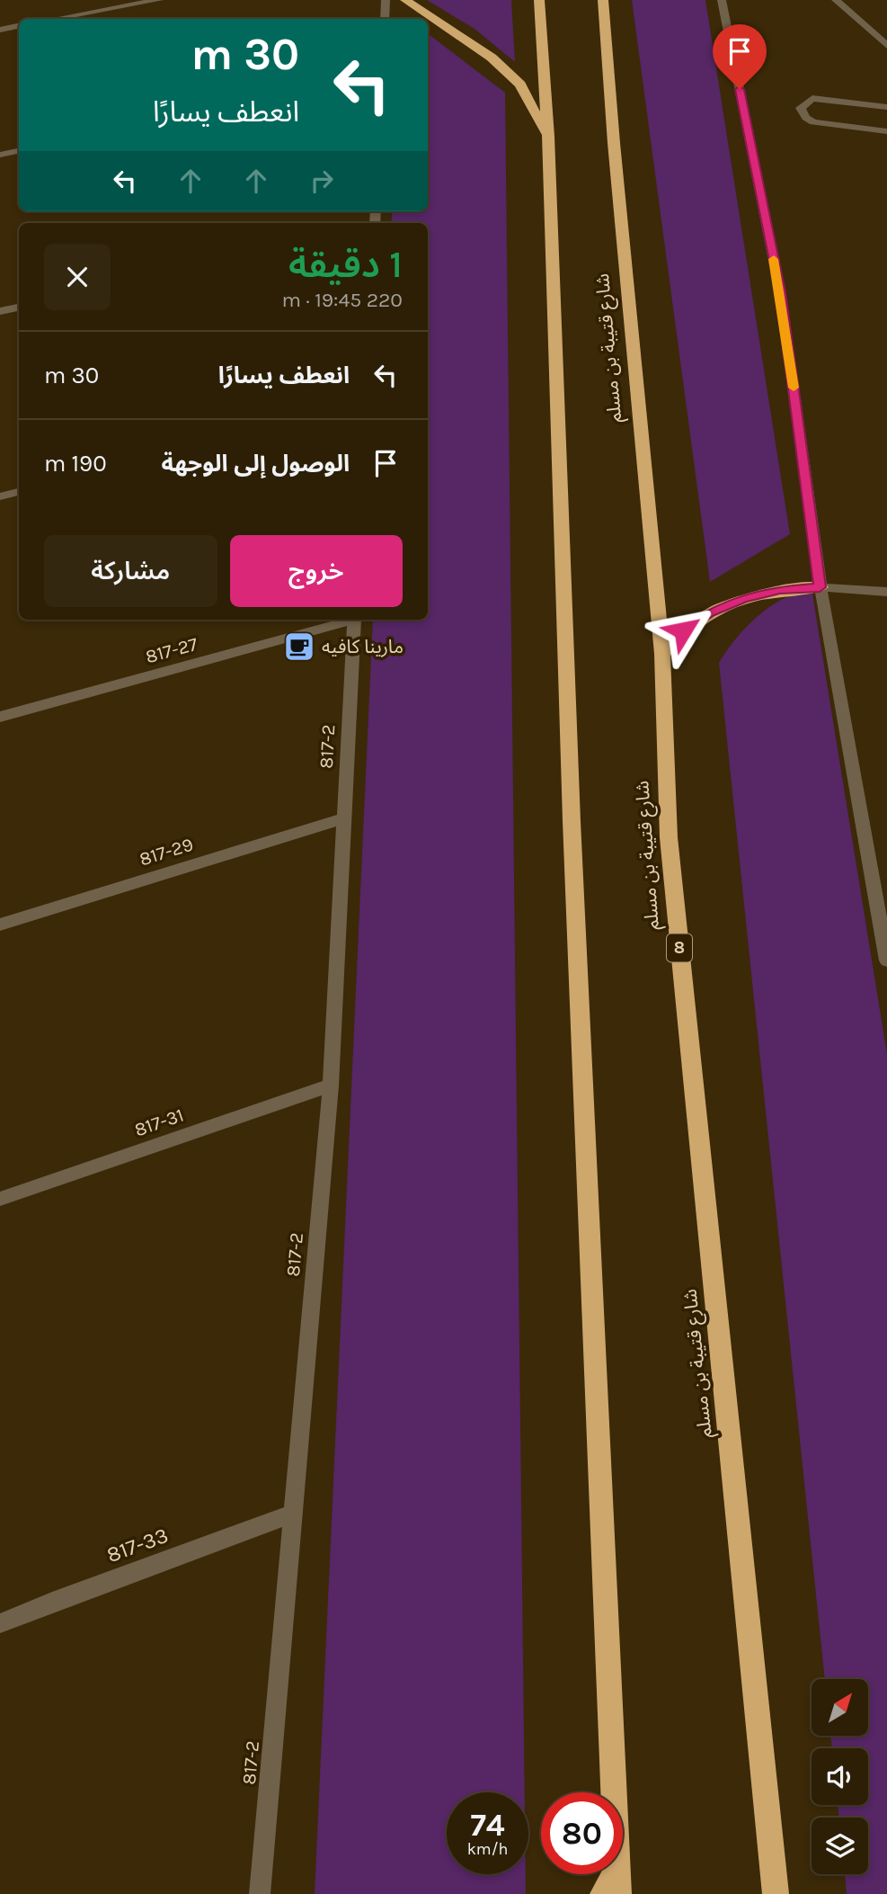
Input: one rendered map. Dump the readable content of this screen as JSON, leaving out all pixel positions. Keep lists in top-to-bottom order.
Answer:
{
  "streets": {
    "highway": ["شارع قتيبة بن مسلم", "8"],
    "street": [
      "817-27",
      "817-2",
      "817-29",
      "817-31",
      "817-33"
    ]
  },
  "crossings": [
    ["817-2", "817-29"],
    ["817-2", "817-31"],
    ["817-2", "817-33"]
  ],
  "places": {
    "cafe": ["مارينا كافيه"]
  },
  "north": "top right",
  "page": {
    "turn": ["30 m", "انعطف يسارًا"],
    "heading": ["1 دقيقة", "220 m · 19:45"],
    "list": [
      {
        "name": "انعطف يسارًا",
        "value": "30 m"
      },
      {
        "name": "الوصول إلى الوجهة",
        "value": "190 m"
      }
    ],
    "buttons": ["خروج", "مشاركة"],
    "speed": "74 km/h",
    "limit": "80"
  }
}
